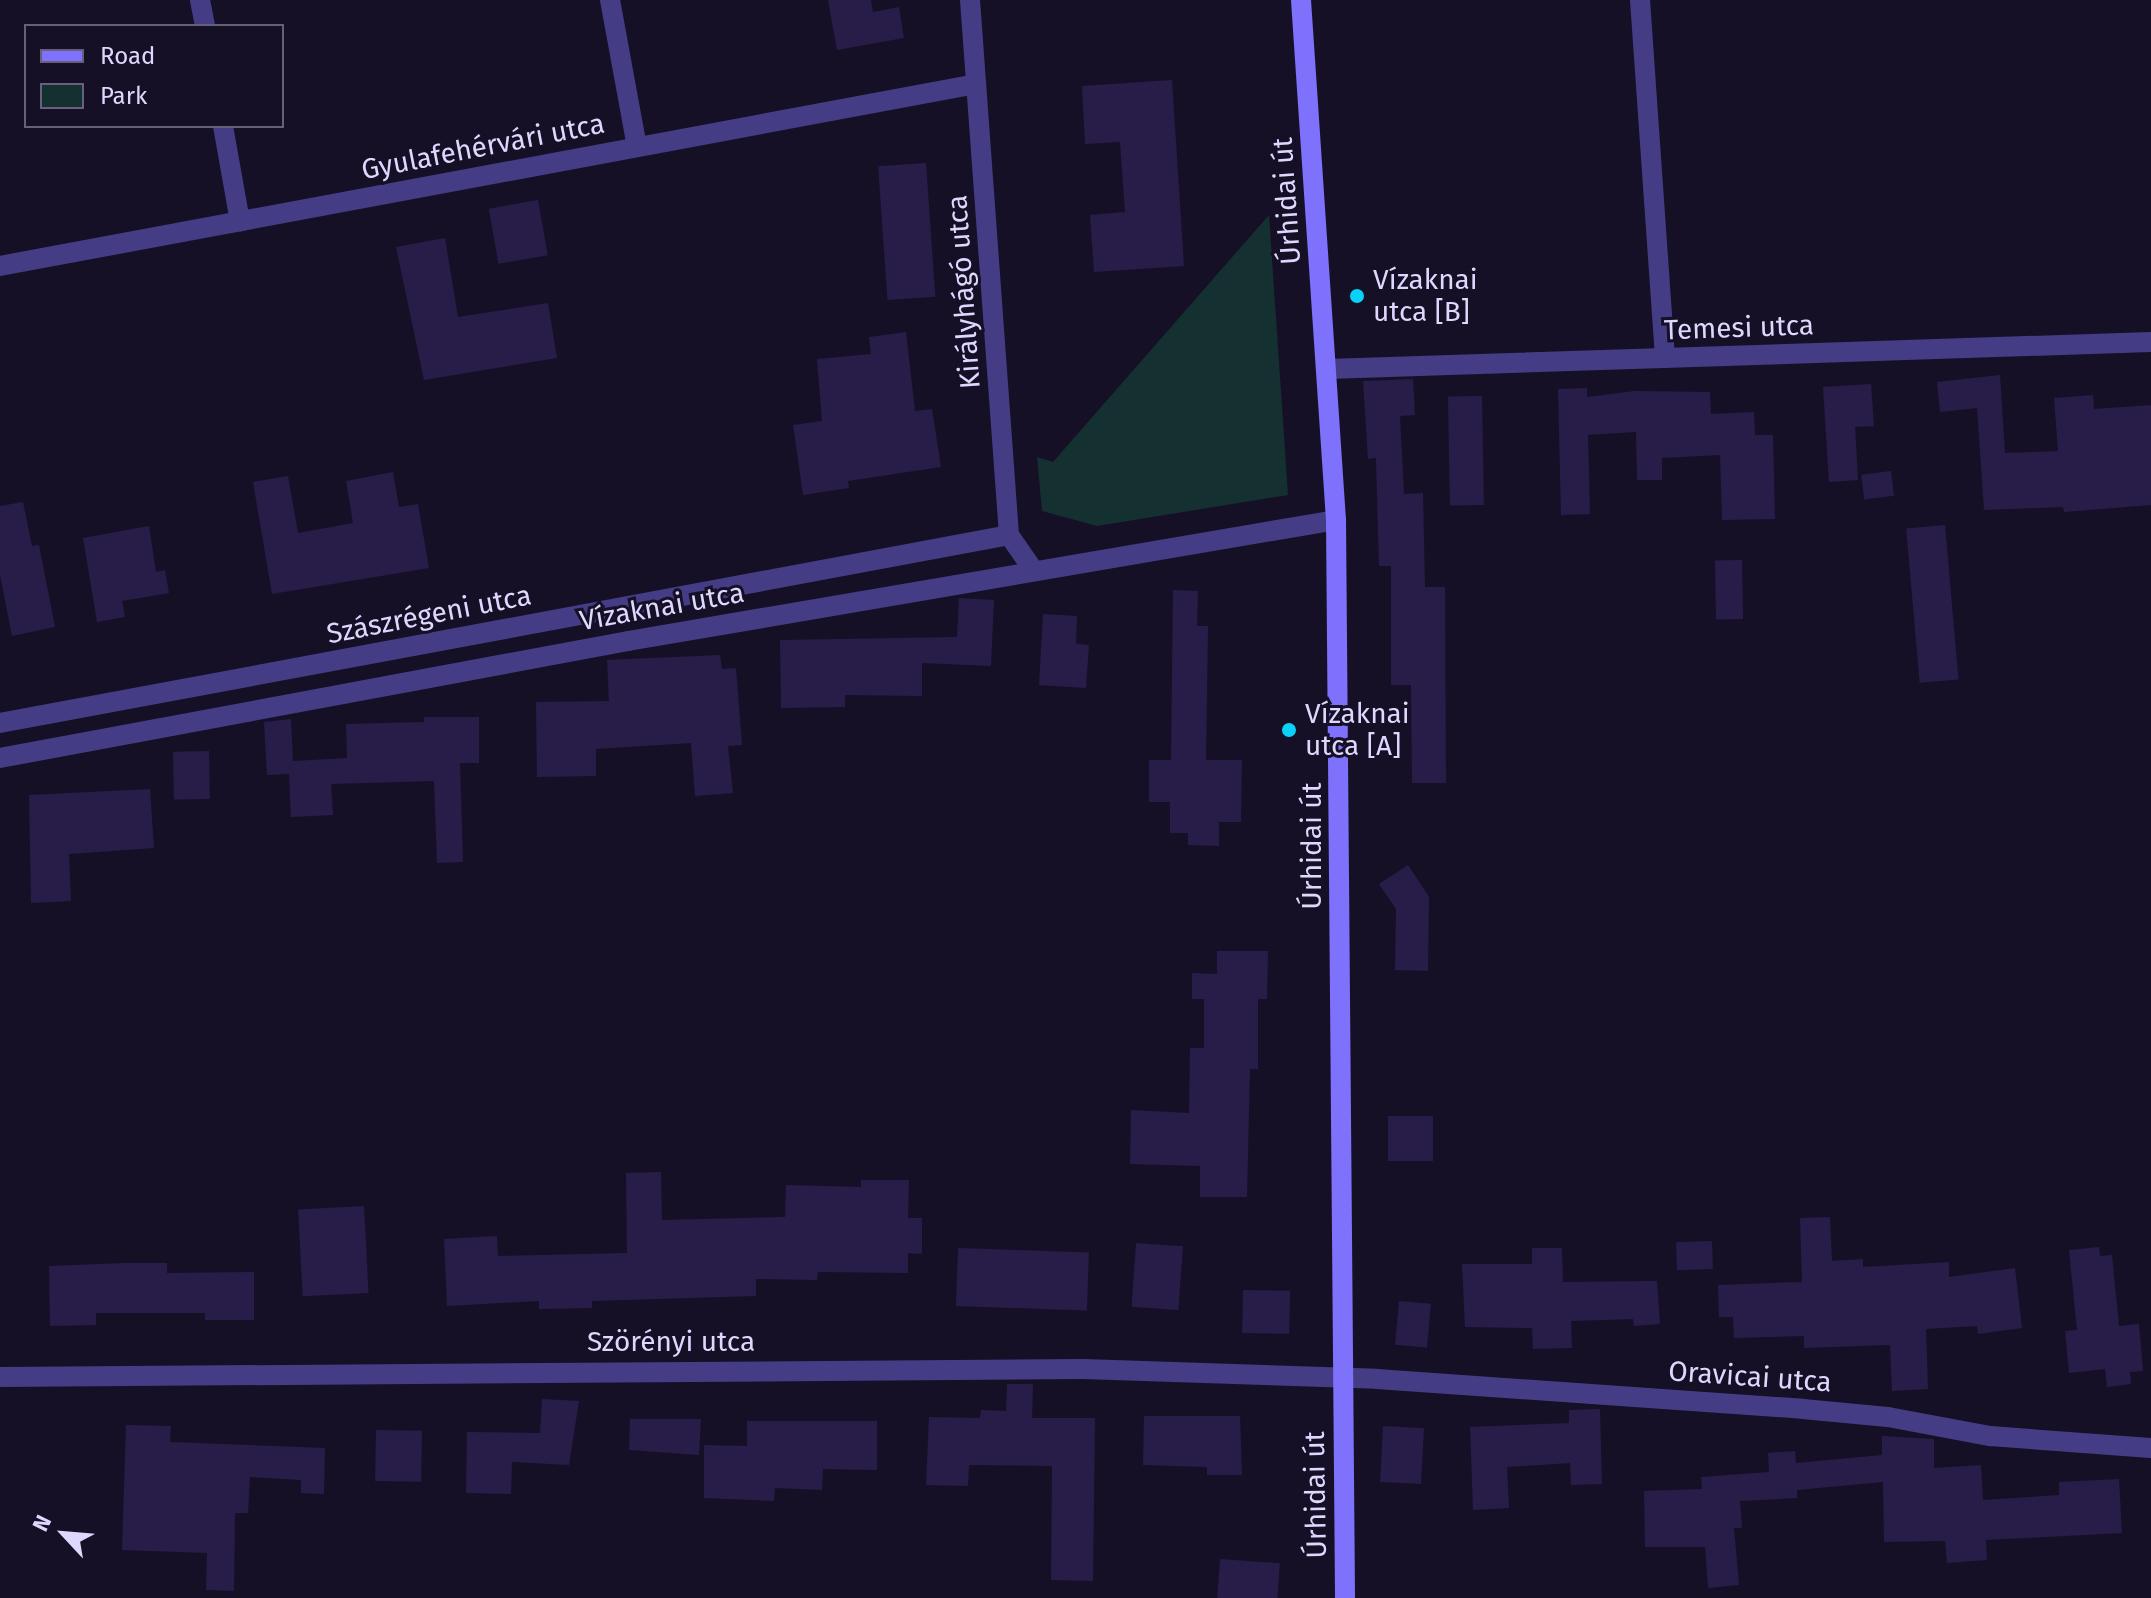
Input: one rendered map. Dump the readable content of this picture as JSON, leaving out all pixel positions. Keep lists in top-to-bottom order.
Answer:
{
  "streets": {
    "main road": ["Úrhidai út"],
    "street": [
      "Gyulafehérvári utca",
      "Királyhágó utca",
      "Temesi utca",
      "Vízaknai utca",
      "Szászrégeni utca",
      "Szörényi utca",
      "Oravicai utca"
    ]
  },
  "crossings": [
    ["Gyulafehérvári utca", "Királyhágó utca"],
    ["Úrhidai út", "Temesi utca"],
    ["Úrhidai út", "Vízaknai utca"],
    ["Úrhidai út", "Szörényi utca"],
    ["Úrhidai út", "Oravicai utca"],
    ["Királyhágó utca", "Szászrégeni utca"],
    ["Szörényi utca", "Oravicai utca"]
  ],
  "places": ["Vízaknai utca [B]", "Vízaknai utca [A]"],
  "legend": ["Road", "Park"],
  "north": "top left"
}
